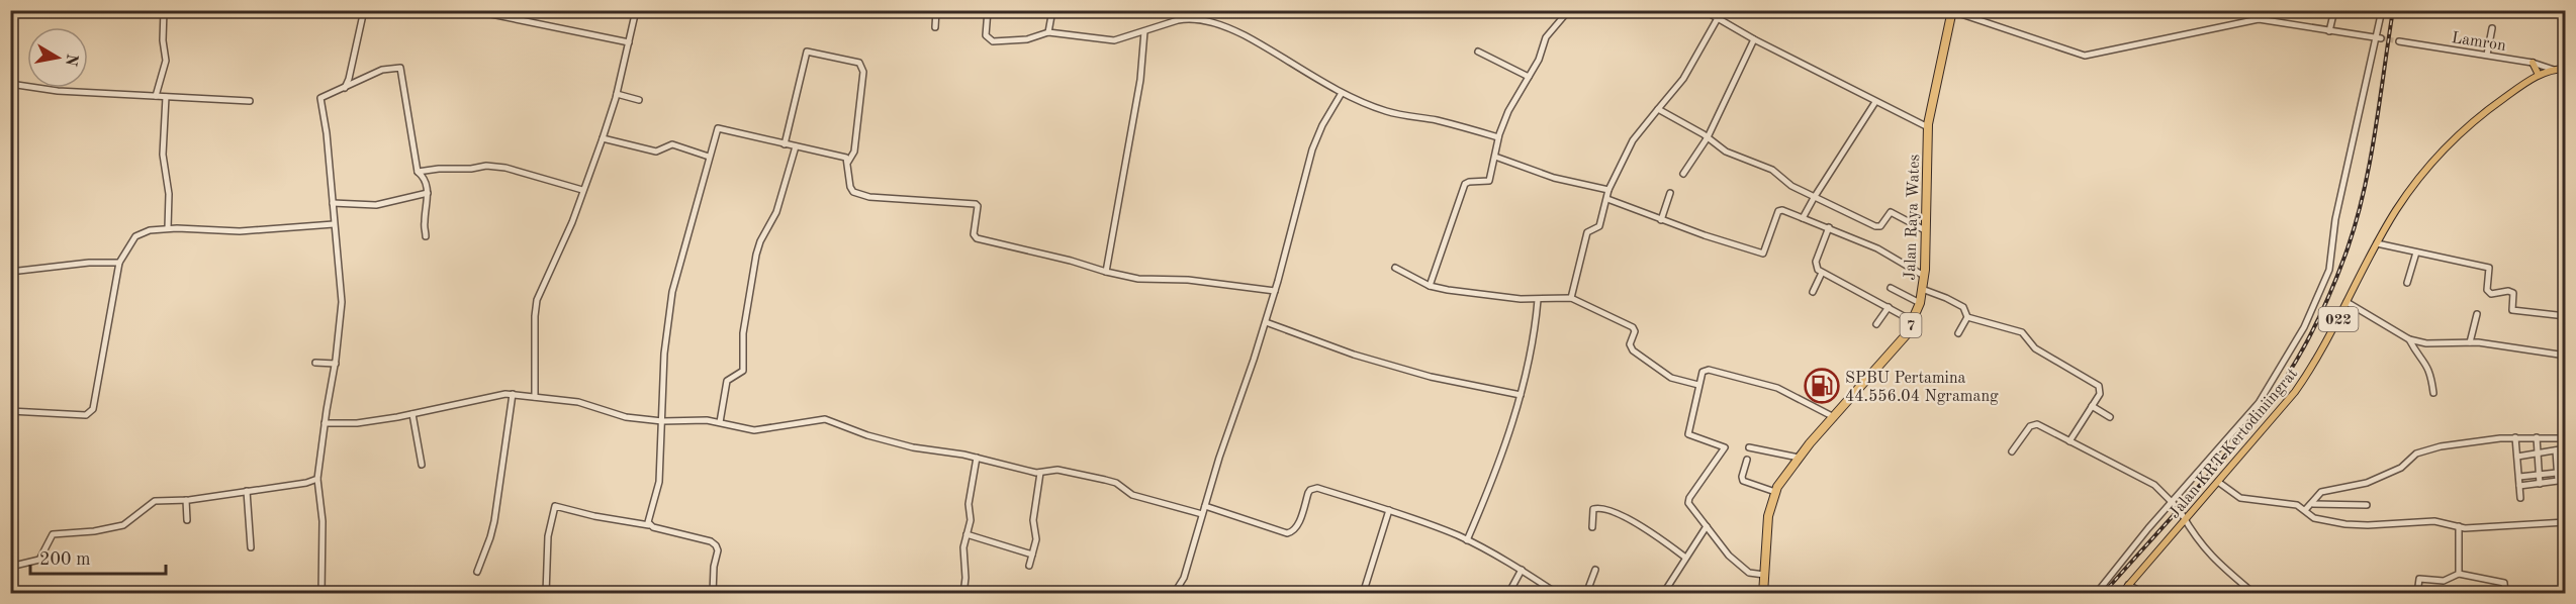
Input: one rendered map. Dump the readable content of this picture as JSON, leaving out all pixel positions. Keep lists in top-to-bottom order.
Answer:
{
  "streets": {
    "highway": ["Jalan Raya Wates", "7"],
    "main road": ["022", "Jalan KRT Kertodiniingrat"],
    "street": ["Lamron"]
  },
  "crossings": [
    ["Lamron", "Jalan KRT Kertodiniingrat"]
  ],
  "places": {
    "fuel station": ["SPBU Pertamina 44.556.04 Ngramang"]
  },
  "scale_bar": "200 m",
  "north": "right"
}
